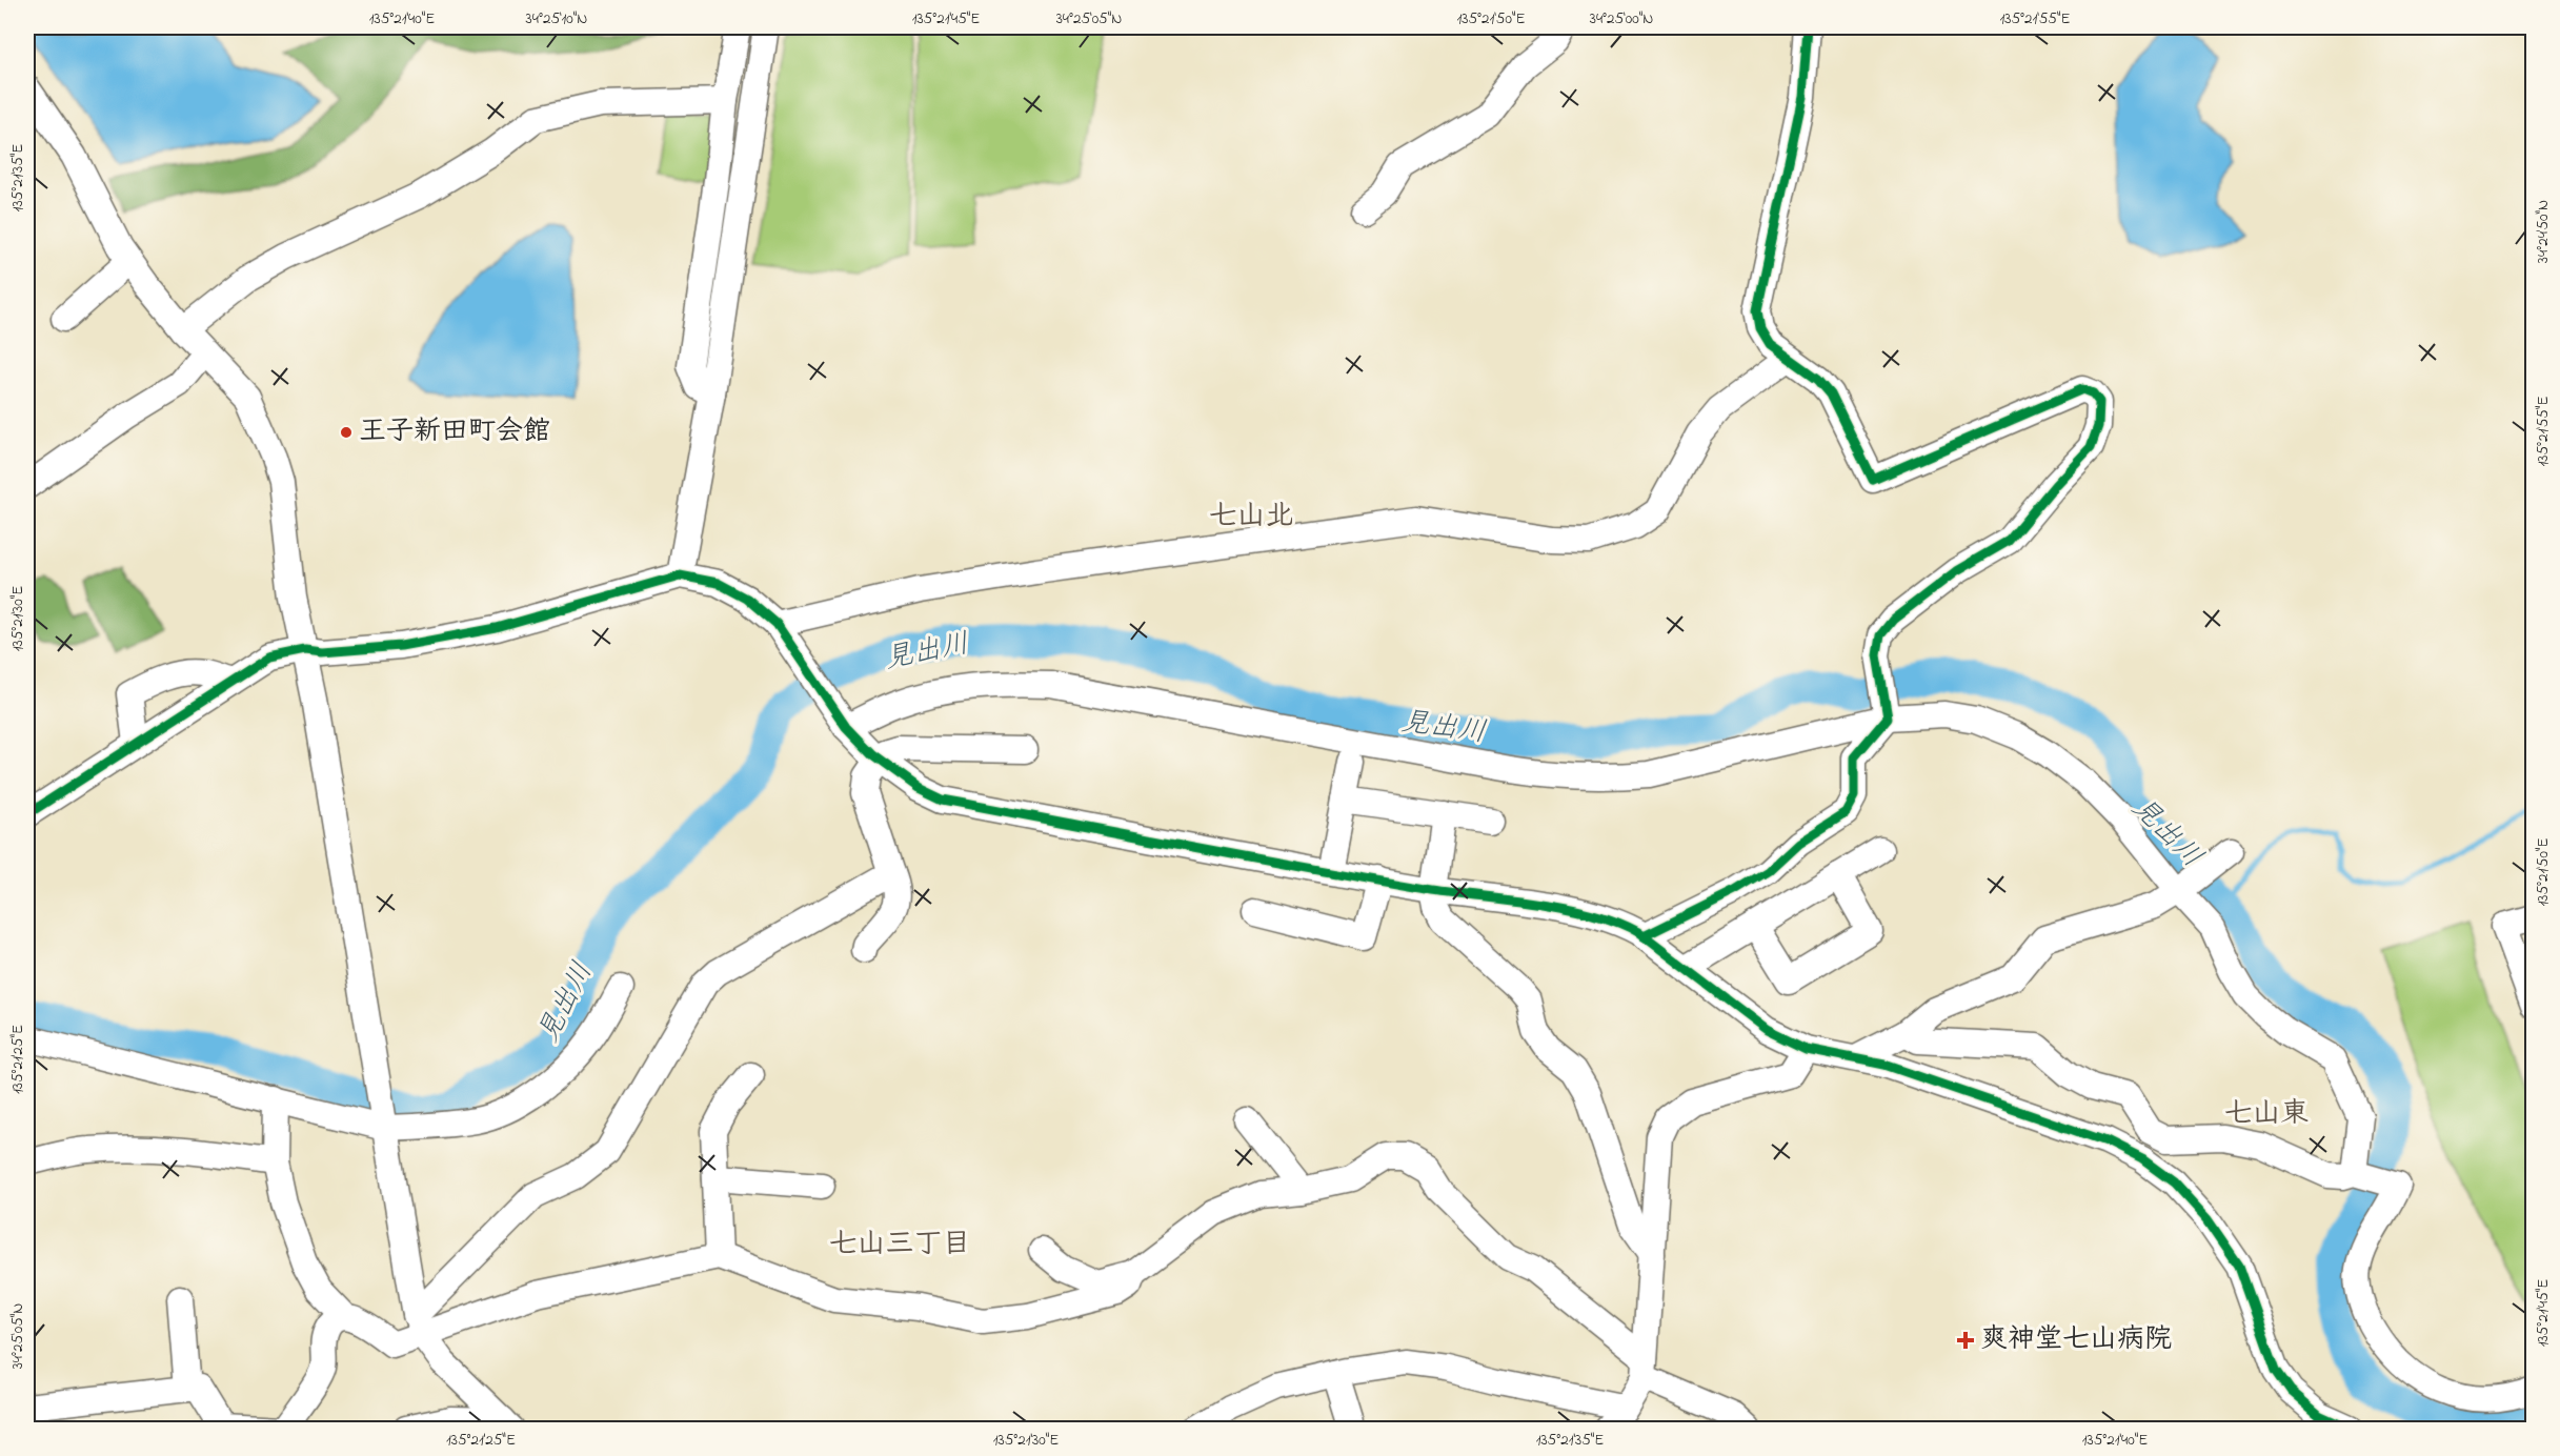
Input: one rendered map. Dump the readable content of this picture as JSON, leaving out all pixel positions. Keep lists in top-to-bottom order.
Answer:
{
  "districts": ["七山北", "七山東", "七山三丁目"],
  "water": ["見出川"],
  "places": {
    "other": ["王子新田町会館"],
    "health": ["爽神堂七山病院"]
  },
  "coordinates": [
    "135°21'40\"E",
    "34°25'10\"N",
    "135°21'45\"E",
    "34°25'05\"N",
    "135°21'50\"E",
    "34°25'00\"N",
    "135°21'55\"E",
    "135°21'35\"E",
    "34°24'50\"N",
    "135°21'30\"E",
    "135°21'25\"E"
  ]
}
